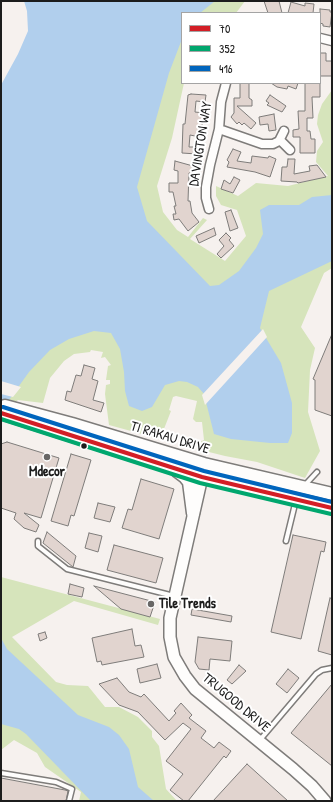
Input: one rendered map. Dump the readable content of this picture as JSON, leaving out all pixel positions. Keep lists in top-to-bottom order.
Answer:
{
  "streets": {
    "main road": ["TI RAKAU DRIVE", "TRUGOOD DRIVE"],
    "street": ["DAVINGTON WAY"]
  },
  "crossings": [
    ["TI RAKAU DRIVE", "TRUGOOD DRIVE"]
  ],
  "places": ["Mdecor", "Tile Trends"],
  "lines": ["transit line 416", "transit line 70", "transit line 352"],
  "legend": ["70", "352", "416"]
}
